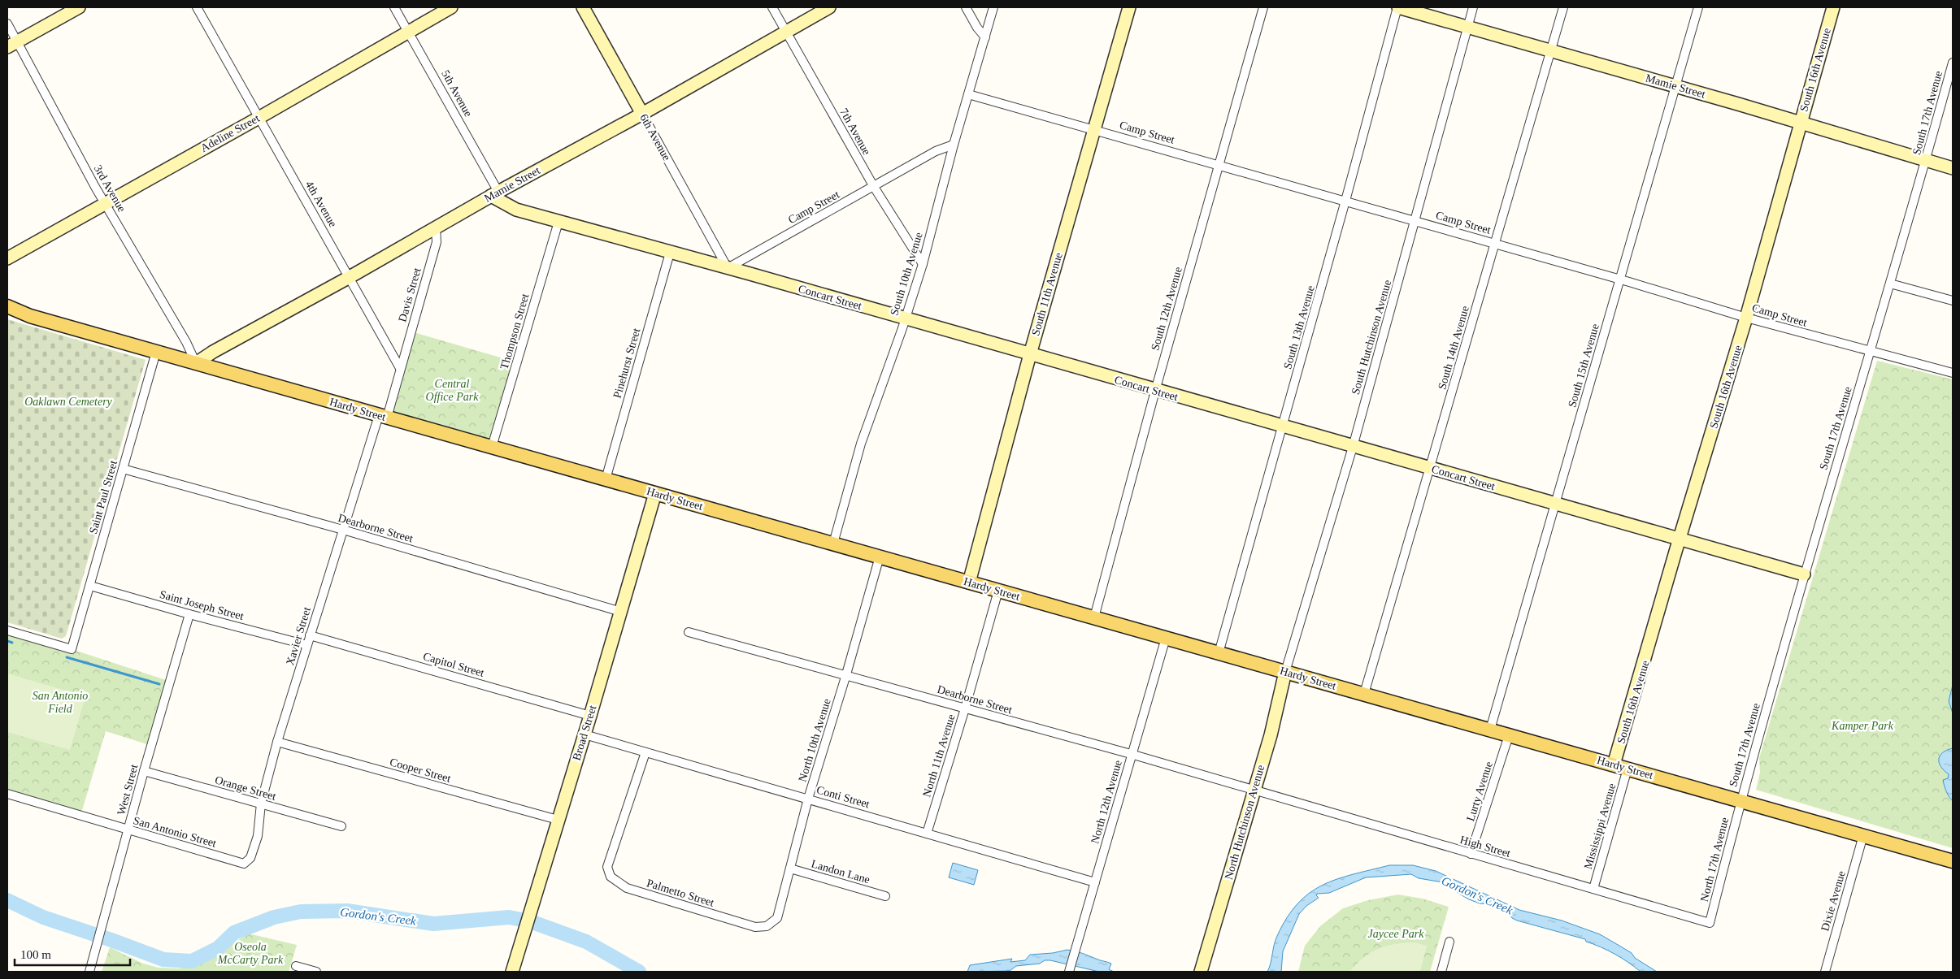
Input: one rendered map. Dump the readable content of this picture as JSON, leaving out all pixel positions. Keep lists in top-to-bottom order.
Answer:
{
  "streets": {
    "main road": ["Hardy Street"],
    "street": [
      "South 16th Avenue",
      "Mamie Street",
      "5th Avenue",
      "South 17th Avenue",
      "7th Avenue",
      "Camp Street",
      "Adeline Street",
      "6th Avenue",
      "3rd Avenue",
      "4th Avenue",
      "South 10th Avenue",
      "South 11th Avenue",
      "Davis Street",
      "Concart Street",
      "South 12th Avenue",
      "South 13th Avenue",
      "Thompson Street",
      "South Hutchinson Avenue",
      "South 14th Avenue",
      "Pinehurst Street",
      "South 15th Avenue",
      "Saint Paul Street",
      "Dearborne Street",
      "Saint Joseph Street",
      "Xavier Street",
      "Capitol Street",
      "Broad Street",
      "North 10th Avenue",
      "North 11th Avenue",
      "Cooper Street",
      "Orange Street",
      "West Street",
      "Lurty Avenue",
      "Conti Street",
      "North 12th Avenue",
      "North Hutchinson Avenue",
      "Mississippi Avenue",
      "San Antonio Street",
      "High Street",
      "North 17th Avenue",
      "Landon Lane",
      "Palmetto Street",
      "Dixie Avenue"
    ]
  },
  "crossings": [
    ["South 16th Avenue", "Mamie Street"],
    ["South 16th Avenue", "Camp Street"],
    ["South 16th Avenue", "Concart Street"],
    ["South 16th Avenue", "Hardy Street"],
    ["Mamie Street", "5th Avenue"],
    ["Mamie Street", "South 17th Avenue"],
    ["Mamie Street", "7th Avenue"],
    ["Mamie Street", "6th Avenue"],
    ["Mamie Street", "3rd Avenue"],
    ["Mamie Street", "4th Avenue"],
    ["Mamie Street", "Davis Street"],
    ["Mamie Street", "Concart Street"],
    ["Mamie Street", "South 13th Avenue"],
    ["Mamie Street", "South Hutchinson Avenue"],
    ["Mamie Street", "South 14th Avenue"],
    ["Mamie Street", "South 15th Avenue"],
    ["Mamie Street", "Hardy Street"],
    ["5th Avenue", "Adeline Street"],
    ["5th Avenue", "Concart Street"],
    ["South 17th Avenue", "Camp Street"],
    ["South 17th Avenue", "Concart Street"],
    ["South 17th Avenue", "Hardy Street"],
    ["South 17th Avenue", "North 17th Avenue"],
    ["7th Avenue", "Camp Street"],
    ["7th Avenue", "South 10th Avenue"],
    ["Camp Street", "6th Avenue"],
    ["Camp Street", "South 10th Avenue"],
    ["Camp Street", "South 11th Avenue"],
    ["Camp Street", "Concart Street"],
    ["Camp Street", "South 12th Avenue"],
    ["Camp Street", "South 13th Avenue"],
    ["Camp Street", "South Hutchinson Avenue"],
    ["Camp Street", "South 14th Avenue"],
    ["Camp Street", "South 15th Avenue"],
    ["Adeline Street", "3rd Avenue"],
    ["Adeline Street", "4th Avenue"],
    ["6th Avenue", "Concart Street"],
    ["3rd Avenue", "Hardy Street"],
    ["4th Avenue", "Davis Street"],
    ["South 10th Avenue", "Concart Street"],
    ["South 10th Avenue", "Hardy Street"],
    ["South 11th Avenue", "Concart Street"],
    ["South 11th Avenue", "Hardy Street"],
    ["Concart Street", "South 12th Avenue"],
    ["Concart Street", "South 13th Avenue"],
    ["Concart Street", "Thompson Street"],
    ["Concart Street", "South Hutchinson Avenue"],
    ["Concart Street", "South 14th Avenue"],
    ["Concart Street", "Pinehurst Street"],
    ["Concart Street", "South 15th Avenue"],
    ["South 12th Avenue", "Hardy Street"],
    ["South 13th Avenue", "Hardy Street"],
    ["Thompson Street", "Hardy Street"],
    ["South Hutchinson Avenue", "Hardy Street"],
    ["South Hutchinson Avenue", "North Hutchinson Avenue"],
    ["South 14th Avenue", "Hardy Street"],
    ["Pinehurst Street", "Hardy Street"],
    ["South 15th Avenue", "Hardy Street"],
    ["Hardy Street", "Saint Paul Street"],
    ["Hardy Street", "Xavier Street"],
    ["Hardy Street", "Broad Street"],
    ["Hardy Street", "North 10th Avenue"],
    ["Hardy Street", "North 11th Avenue"],
    ["Hardy Street", "Lurty Avenue"],
    ["Hardy Street", "North 12th Avenue"],
    ["Hardy Street", "North Hutchinson Avenue"],
    ["Hardy Street", "Mississippi Avenue"],
    ["Hardy Street", "North 17th Avenue"],
    ["Hardy Street", "Dixie Avenue"],
    ["Saint Paul Street", "Dearborne Street"],
    ["Saint Paul Street", "Saint Joseph Street"],
    ["Dearborne Street", "Xavier Street"],
    ["Dearborne Street", "Broad Street"],
    ["Dearborne Street", "North 10th Avenue"],
    ["Dearborne Street", "North 11th Avenue"],
    ["Dearborne Street", "North 12th Avenue"],
    ["Dearborne Street", "North Hutchinson Avenue"],
    ["Dearborne Street", "High Street"],
    ["Saint Joseph Street", "Xavier Street"],
    ["Saint Joseph Street", "West Street"],
    ["Xavier Street", "Capitol Street"],
    ["Xavier Street", "Cooper Street"],
    ["Xavier Street", "Orange Street"],
    ["Xavier Street", "San Antonio Street"],
    ["Capitol Street", "Broad Street"],
    ["Broad Street", "Cooper Street"],
    ["Broad Street", "Conti Street"],
    ["North 10th Avenue", "Conti Street"],
    ["North 10th Avenue", "Landon Lane"],
    ["North 10th Avenue", "Palmetto Street"],
    ["North 11th Avenue", "Conti Street"],
    ["Orange Street", "West Street"],
    ["West Street", "San Antonio Street"],
    ["Lurty Avenue", "High Street"],
    ["Conti Street", "North 12th Avenue"],
    ["Conti Street", "Palmetto Street"],
    ["North Hutchinson Avenue", "High Street"],
    ["Mississippi Avenue", "High Street"],
    ["High Street", "North 17th Avenue"]
  ],
  "water": ["Gordon's Creek"],
  "parks": [
    "Central Office Park",
    "Oaklawn Cemetery",
    "San Antonio Field",
    "Kamper Park",
    "Jaycee Park",
    "Oseola McCarty Park"
  ],
  "scale_bar": "100 m"
}
